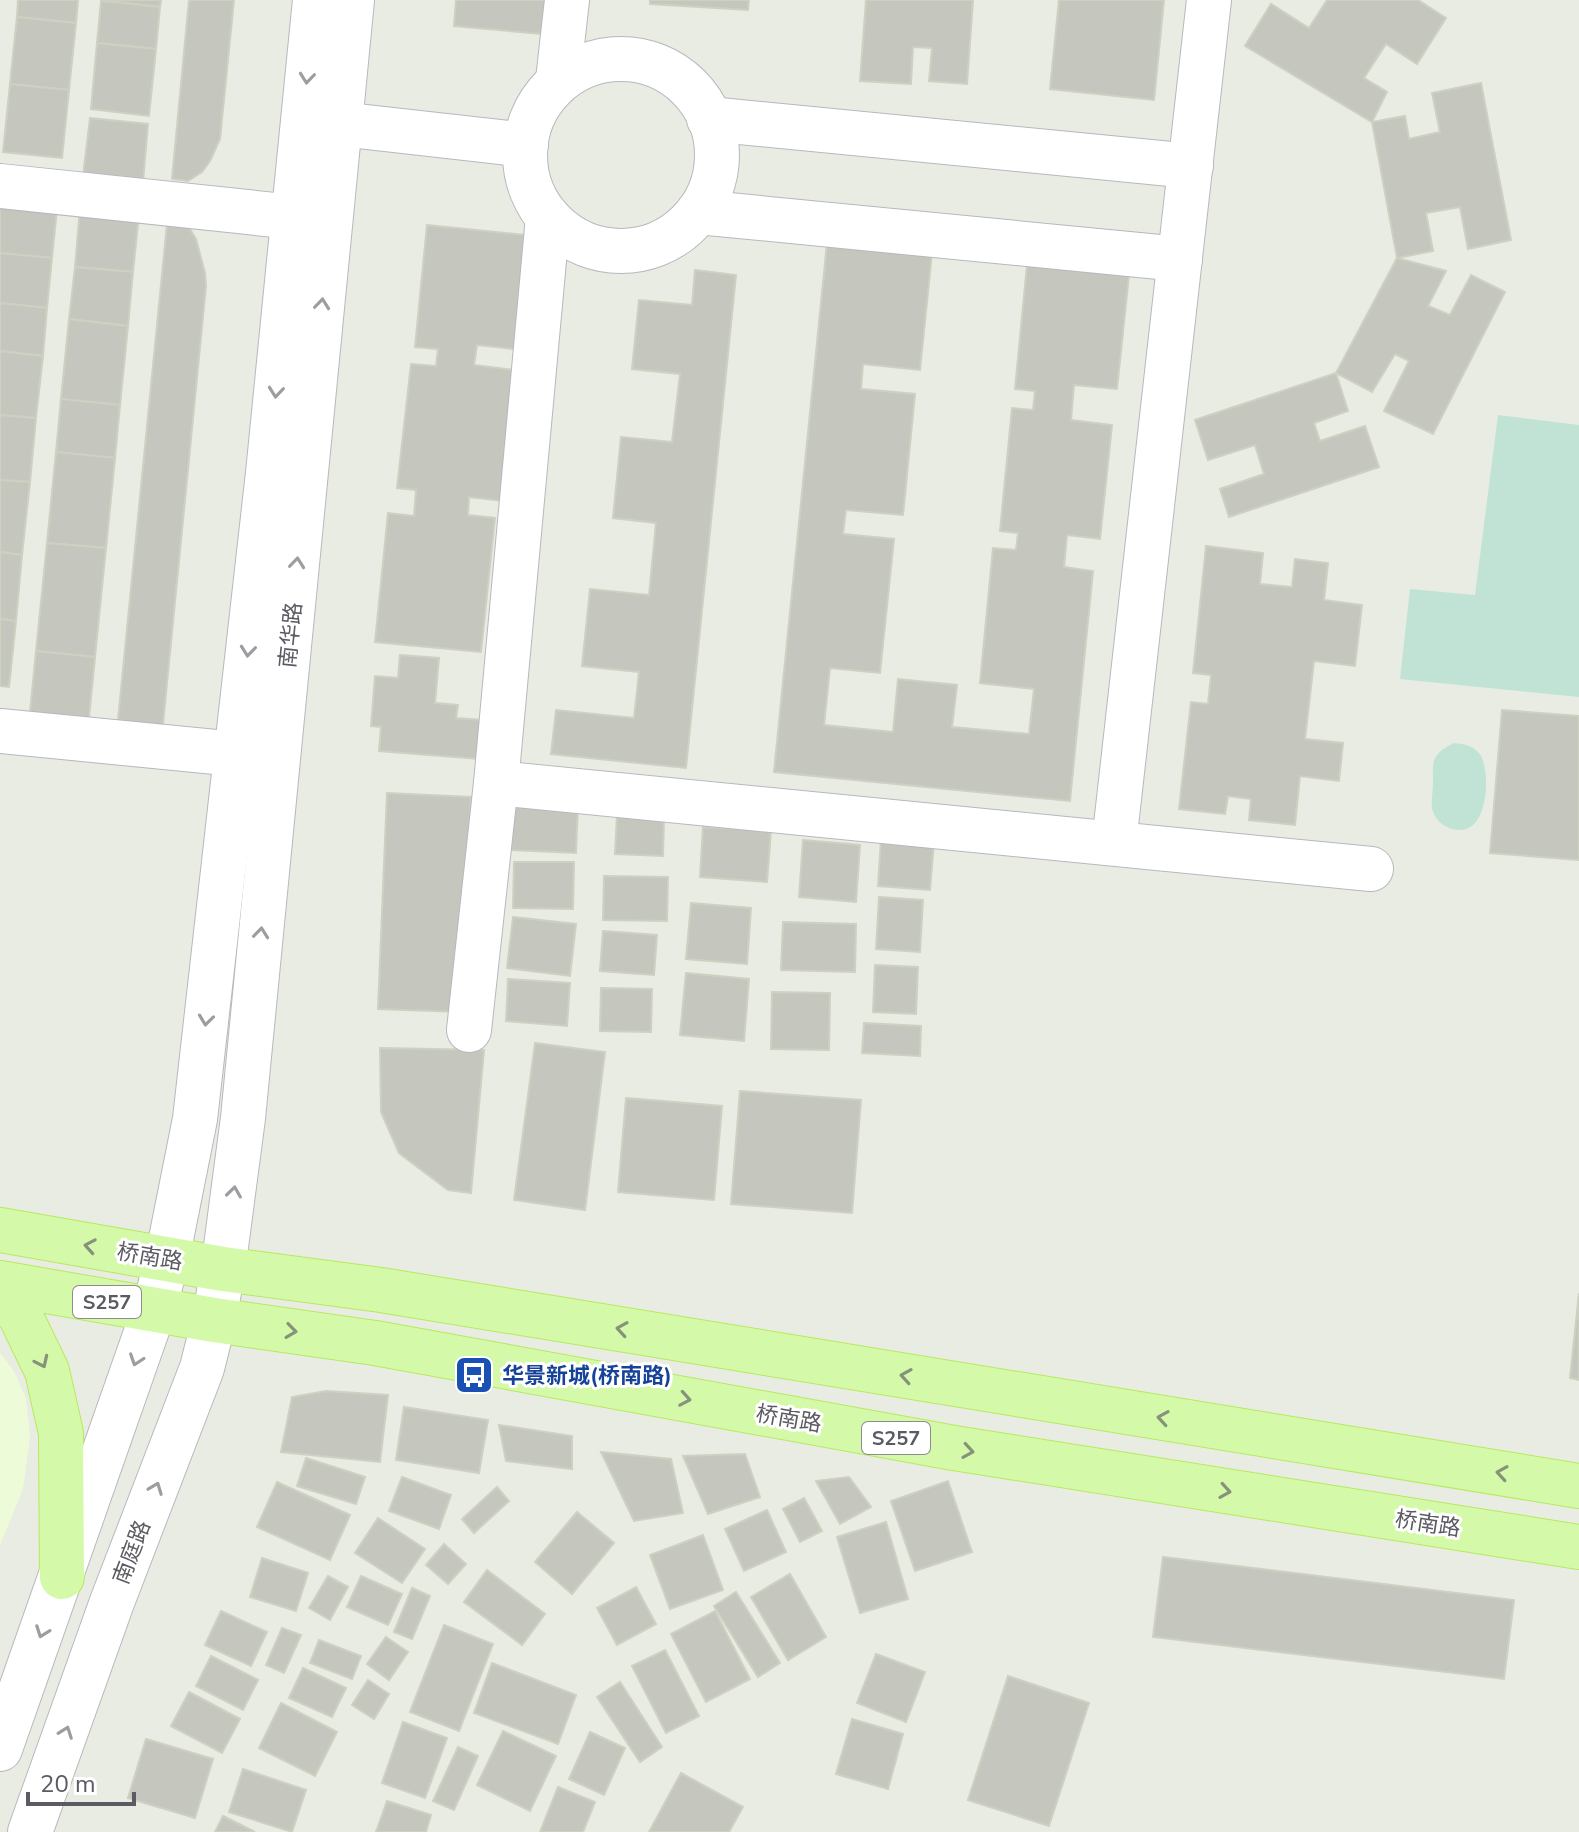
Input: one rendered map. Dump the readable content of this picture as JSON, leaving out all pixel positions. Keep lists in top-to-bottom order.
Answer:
{
  "streets": {
    "main road": ["桥南路", "S257"],
    "street": ["南华路", "南庭路"]
  },
  "crossings": [
    ["南华路", "桥南路"],
    ["南华路", "南庭路"],
    ["桥南路", "南庭路"]
  ],
  "places": {
    "bus stop": ["华景新城(桥南路)"]
  },
  "scale_bar": "20 m"
}
